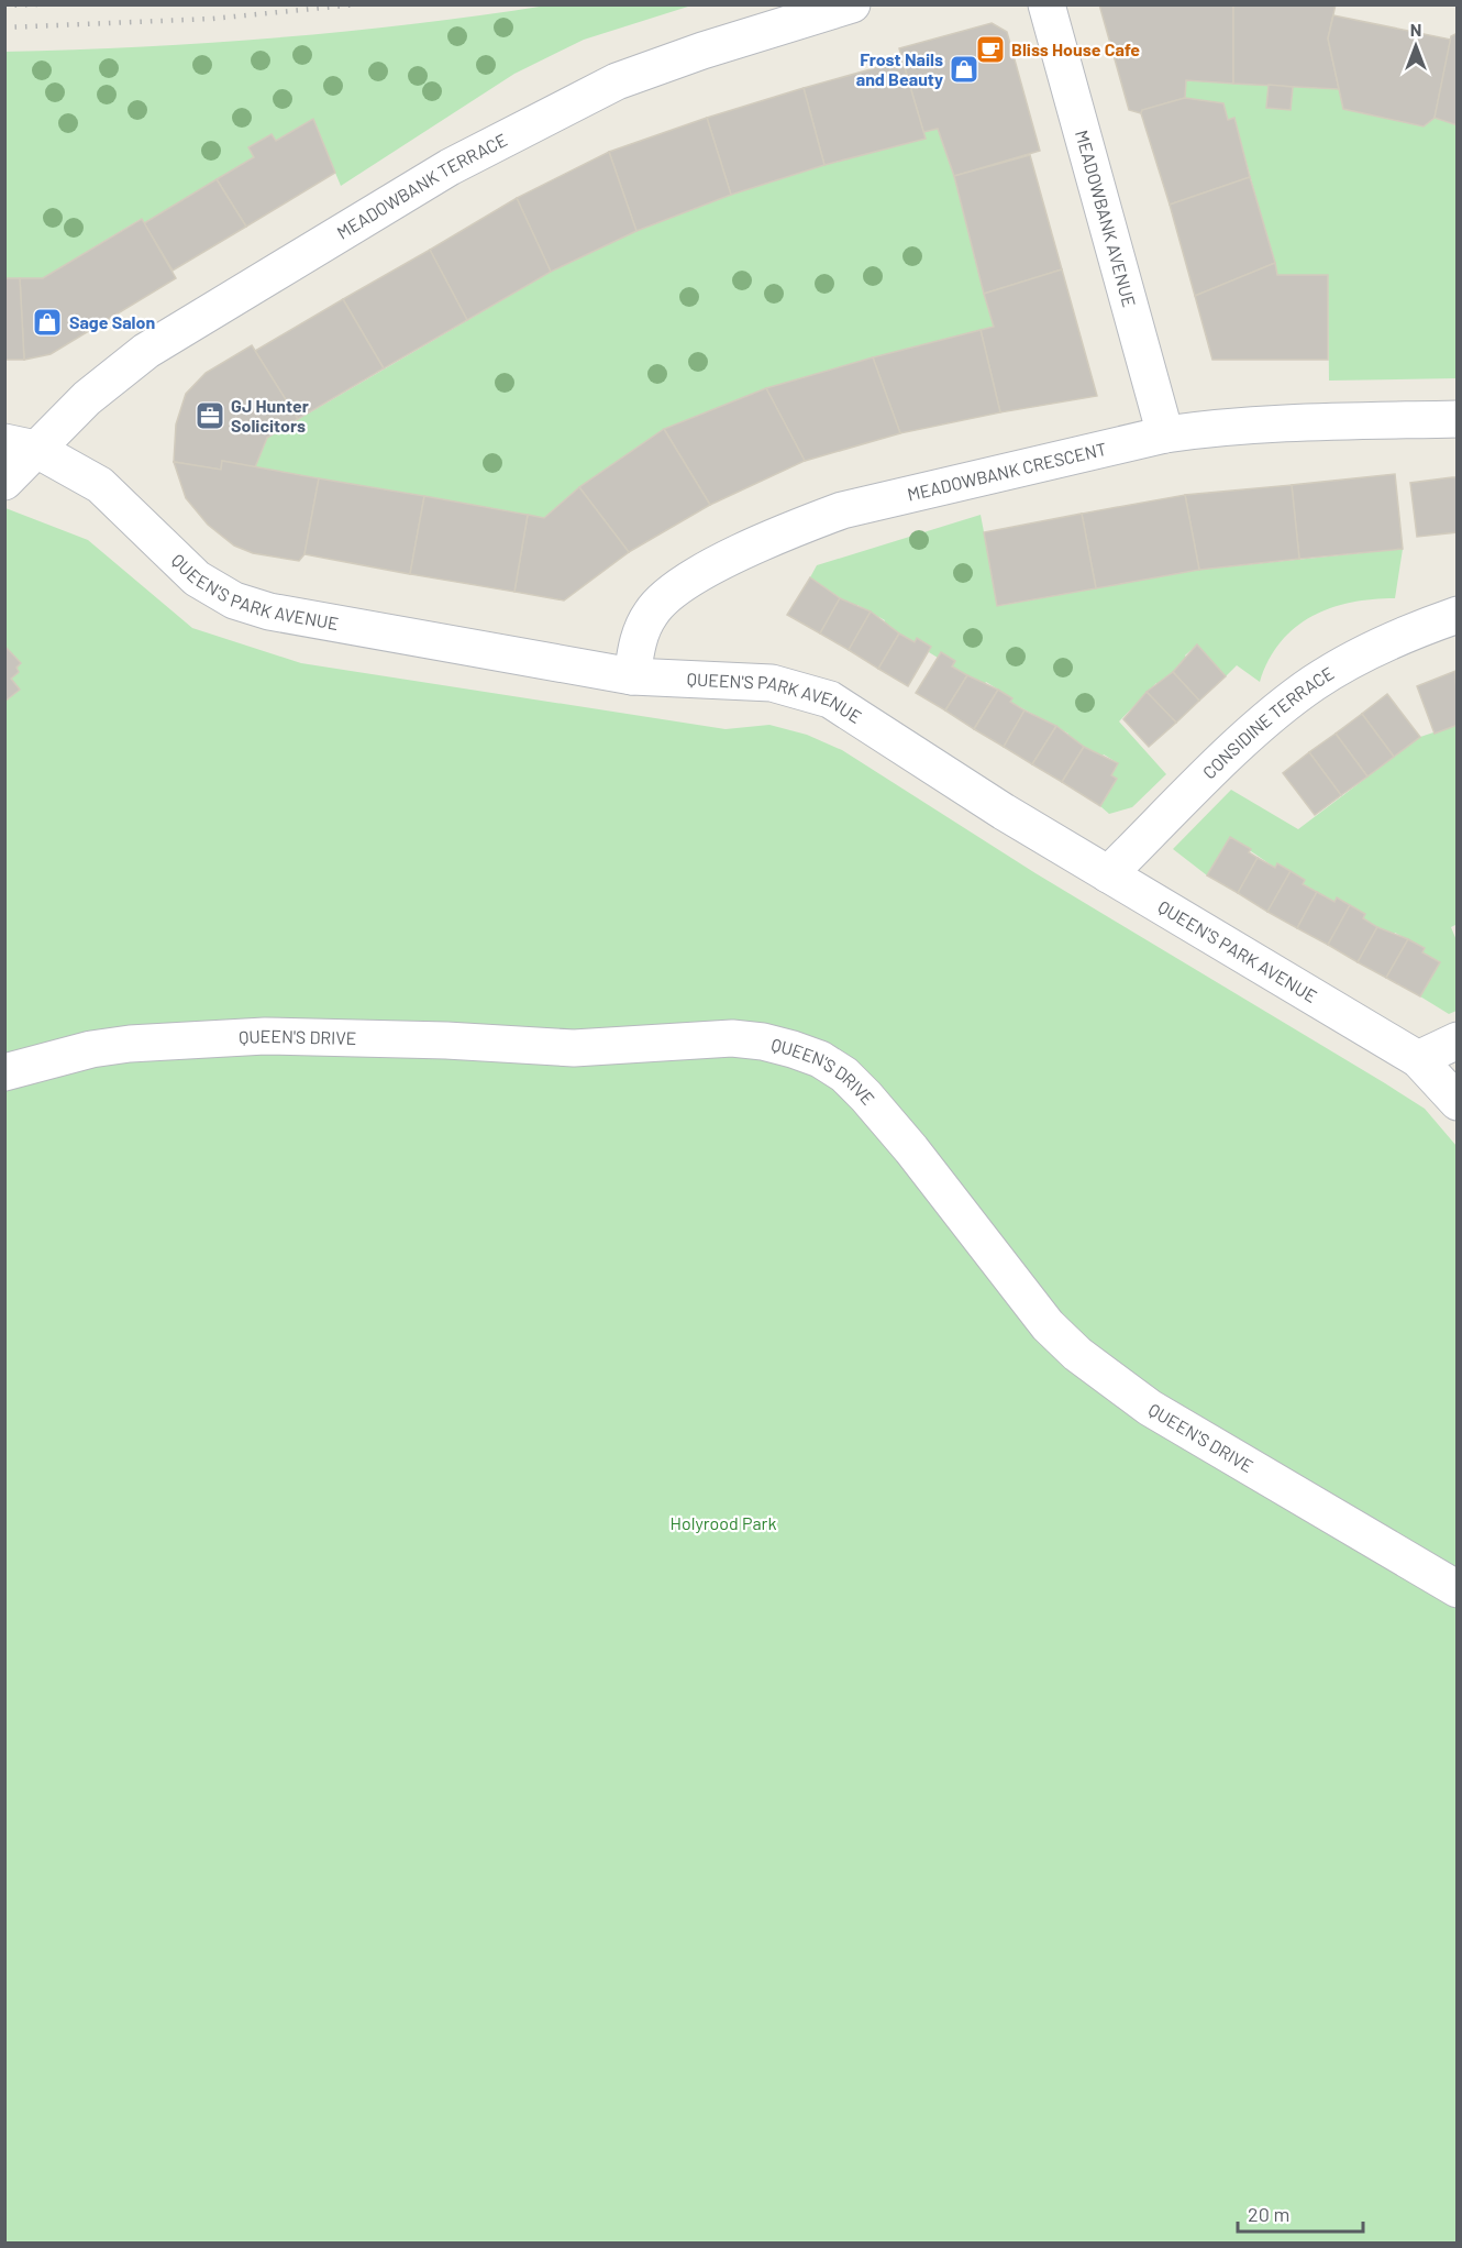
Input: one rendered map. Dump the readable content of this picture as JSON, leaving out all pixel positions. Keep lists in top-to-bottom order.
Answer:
{
  "streets": {
    "street": [
      "MEADOWBANK TERRACE",
      "MEADOWBANK AVENUE",
      "MEADOWBANK CRESCENT",
      "QUEEN'S PARK AVENUE",
      "CONSIDINE TERRACE",
      "QUEEN'S DRIVE"
    ]
  },
  "crossings": [
    ["MEADOWBANK TERRACE", "QUEEN'S PARK AVENUE"],
    ["MEADOWBANK AVENUE", "MEADOWBANK CRESCENT"],
    ["MEADOWBANK CRESCENT", "QUEEN'S PARK AVENUE"],
    ["QUEEN'S PARK AVENUE", "CONSIDINE TERRACE"]
  ],
  "parks": ["Holyrood Park"],
  "places": {
    "cafe": ["Bliss House Cafe"],
    "shop": ["Frost Nails and Beauty", "Sage Salon"],
    "office": ["GJ Hunter Solicitors"]
  },
  "scale_bar": "20 m",
  "north": "top"
}
